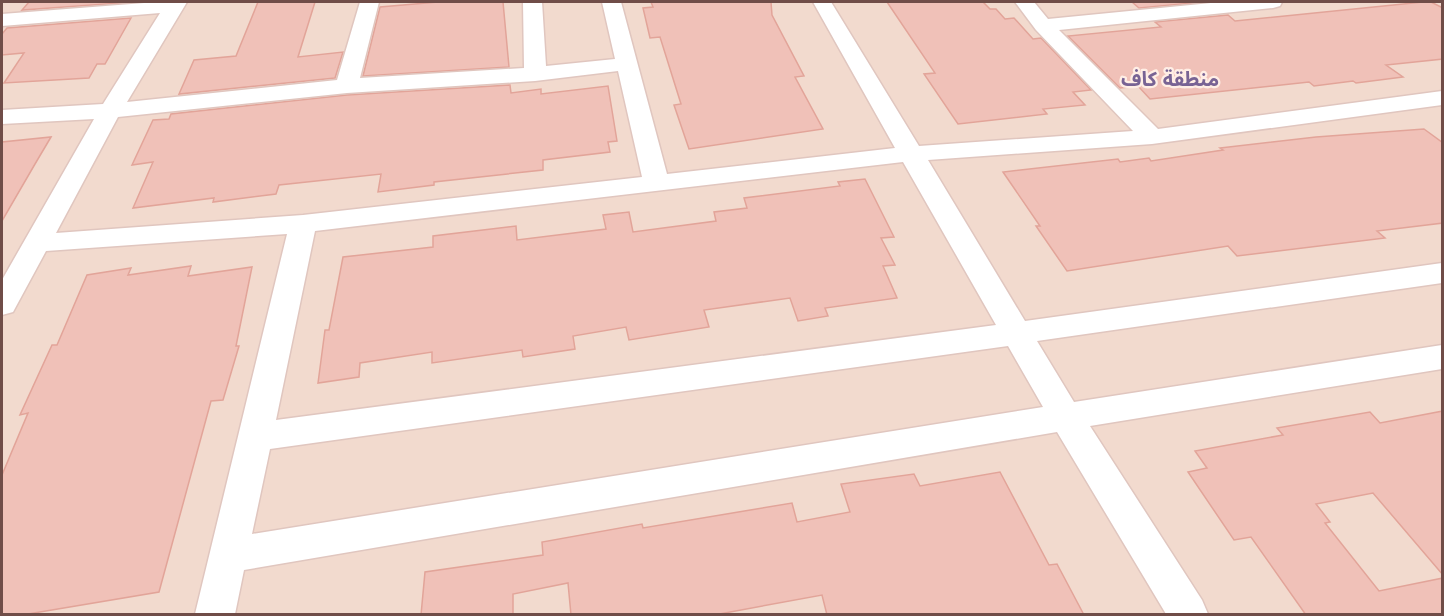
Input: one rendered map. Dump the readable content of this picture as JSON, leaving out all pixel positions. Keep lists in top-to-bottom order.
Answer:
{
  "districts": ["منطقة كاف"]
}
